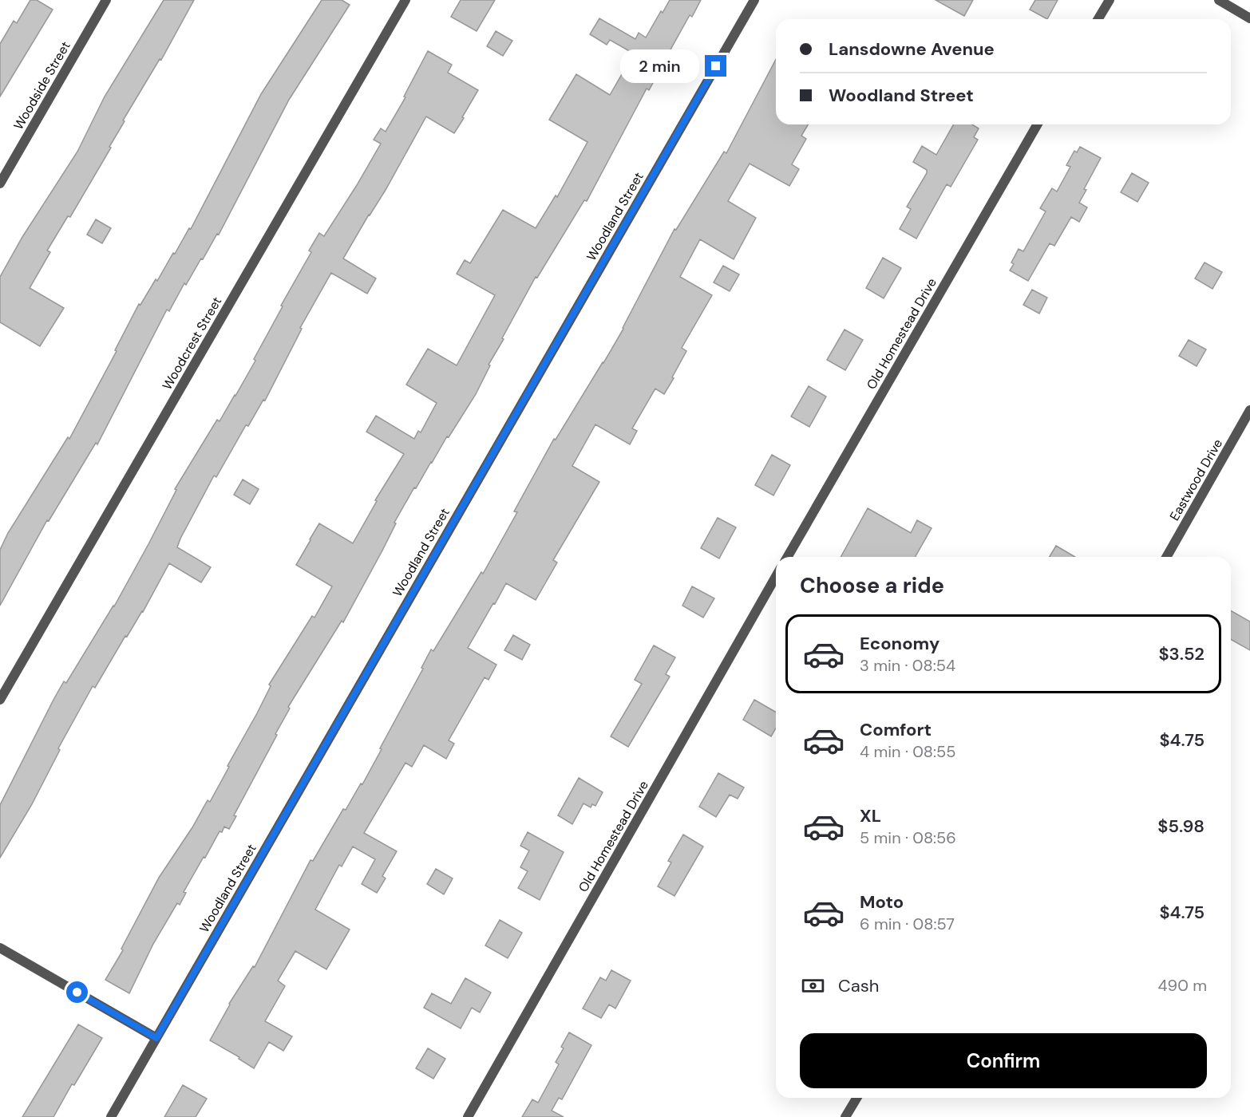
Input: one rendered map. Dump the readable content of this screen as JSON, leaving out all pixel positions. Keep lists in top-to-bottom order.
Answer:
{
  "streets": {
    "street": [
      "Woodside Street",
      "Woodland Street",
      "Old Homestead Drive",
      "Woodcrest Street",
      "Eastwood Drive"
    ]
  },
  "page": {
    "banner": ["Lansdowne Avenue", "Woodland Street"],
    "bubble": "2 min",
    "heading": "Choose a ride",
    "list": [
      {
        "name": "Economy",
        "note": "3 min · 08:54",
        "value": "$3.52"
      },
      {
        "name": "Comfort",
        "note": "4 min · 08:55",
        "value": "$4.75"
      },
      {
        "name": "XL",
        "note": "5 min · 08:56",
        "value": "$5.98"
      },
      {
        "name": "Moto",
        "note": "6 min · 08:57",
        "value": "$4.75"
      }
    ],
    "pay": ["Cash", "490 m"],
    "buttons": "Confirm"
  }
}
